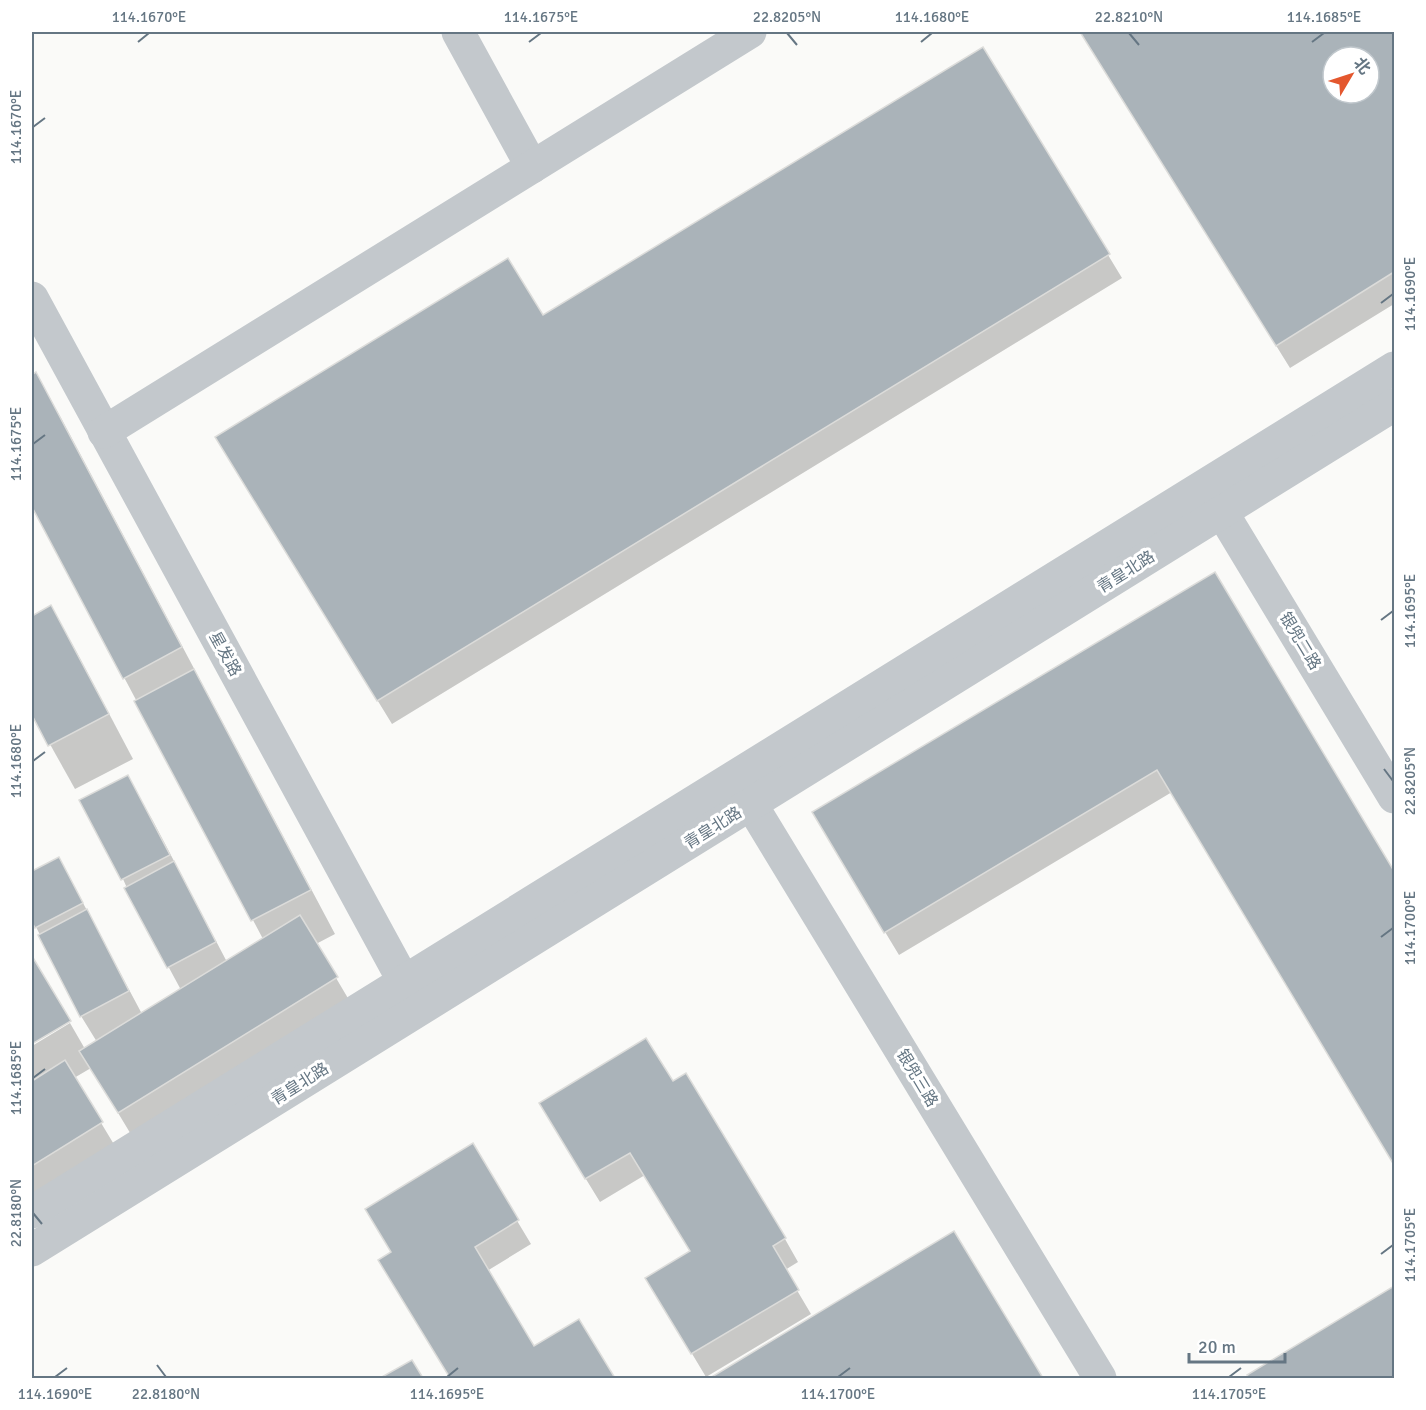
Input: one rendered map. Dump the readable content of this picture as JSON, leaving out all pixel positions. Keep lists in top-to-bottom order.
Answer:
{
  "streets": {
    "street": [
      "青皇北路",
      "银兜二路",
      "星发路",
      "银兜三路"
    ]
  },
  "crossings": [
    ["青皇北路", "银兜二路"],
    ["青皇北路", "星发路"],
    ["青皇北路", "银兜三路"]
  ],
  "scale_bar": "20 m",
  "north": "top right",
  "coordinates": [
    "114.1670°E",
    "114.1675°E",
    "22.8205°N",
    "114.1680°E",
    "22.8210°N",
    "114.1685°E",
    "114.1690°E",
    "114.1695°E",
    "114.1700°E",
    "22.8180°N",
    "114.1705°E"
  ]
}
